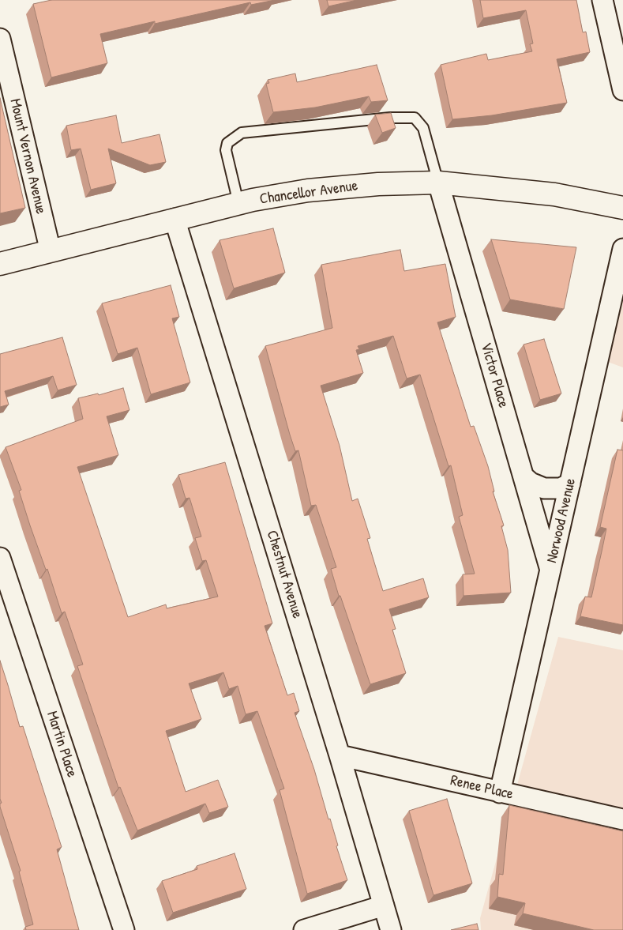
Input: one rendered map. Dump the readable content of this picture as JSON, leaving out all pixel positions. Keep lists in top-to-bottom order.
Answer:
{
  "streets": {
    "main road": ["Chancellor Avenue"],
    "street": [
      "Mount Vernon Avenue",
      "Victor Place",
      "Norwood Avenue",
      "Chestnut Avenue",
      "Martin Place",
      "Renee Place"
    ]
  },
  "crossings": [
    ["Mount Vernon Avenue", "Chancellor Avenue"],
    ["Chancellor Avenue", "Victor Place"],
    ["Chancellor Avenue", "Chestnut Avenue"],
    ["Victor Place", "Norwood Avenue"],
    ["Norwood Avenue", "Renee Place"],
    ["Chestnut Avenue", "Renee Place"]
  ]
}
